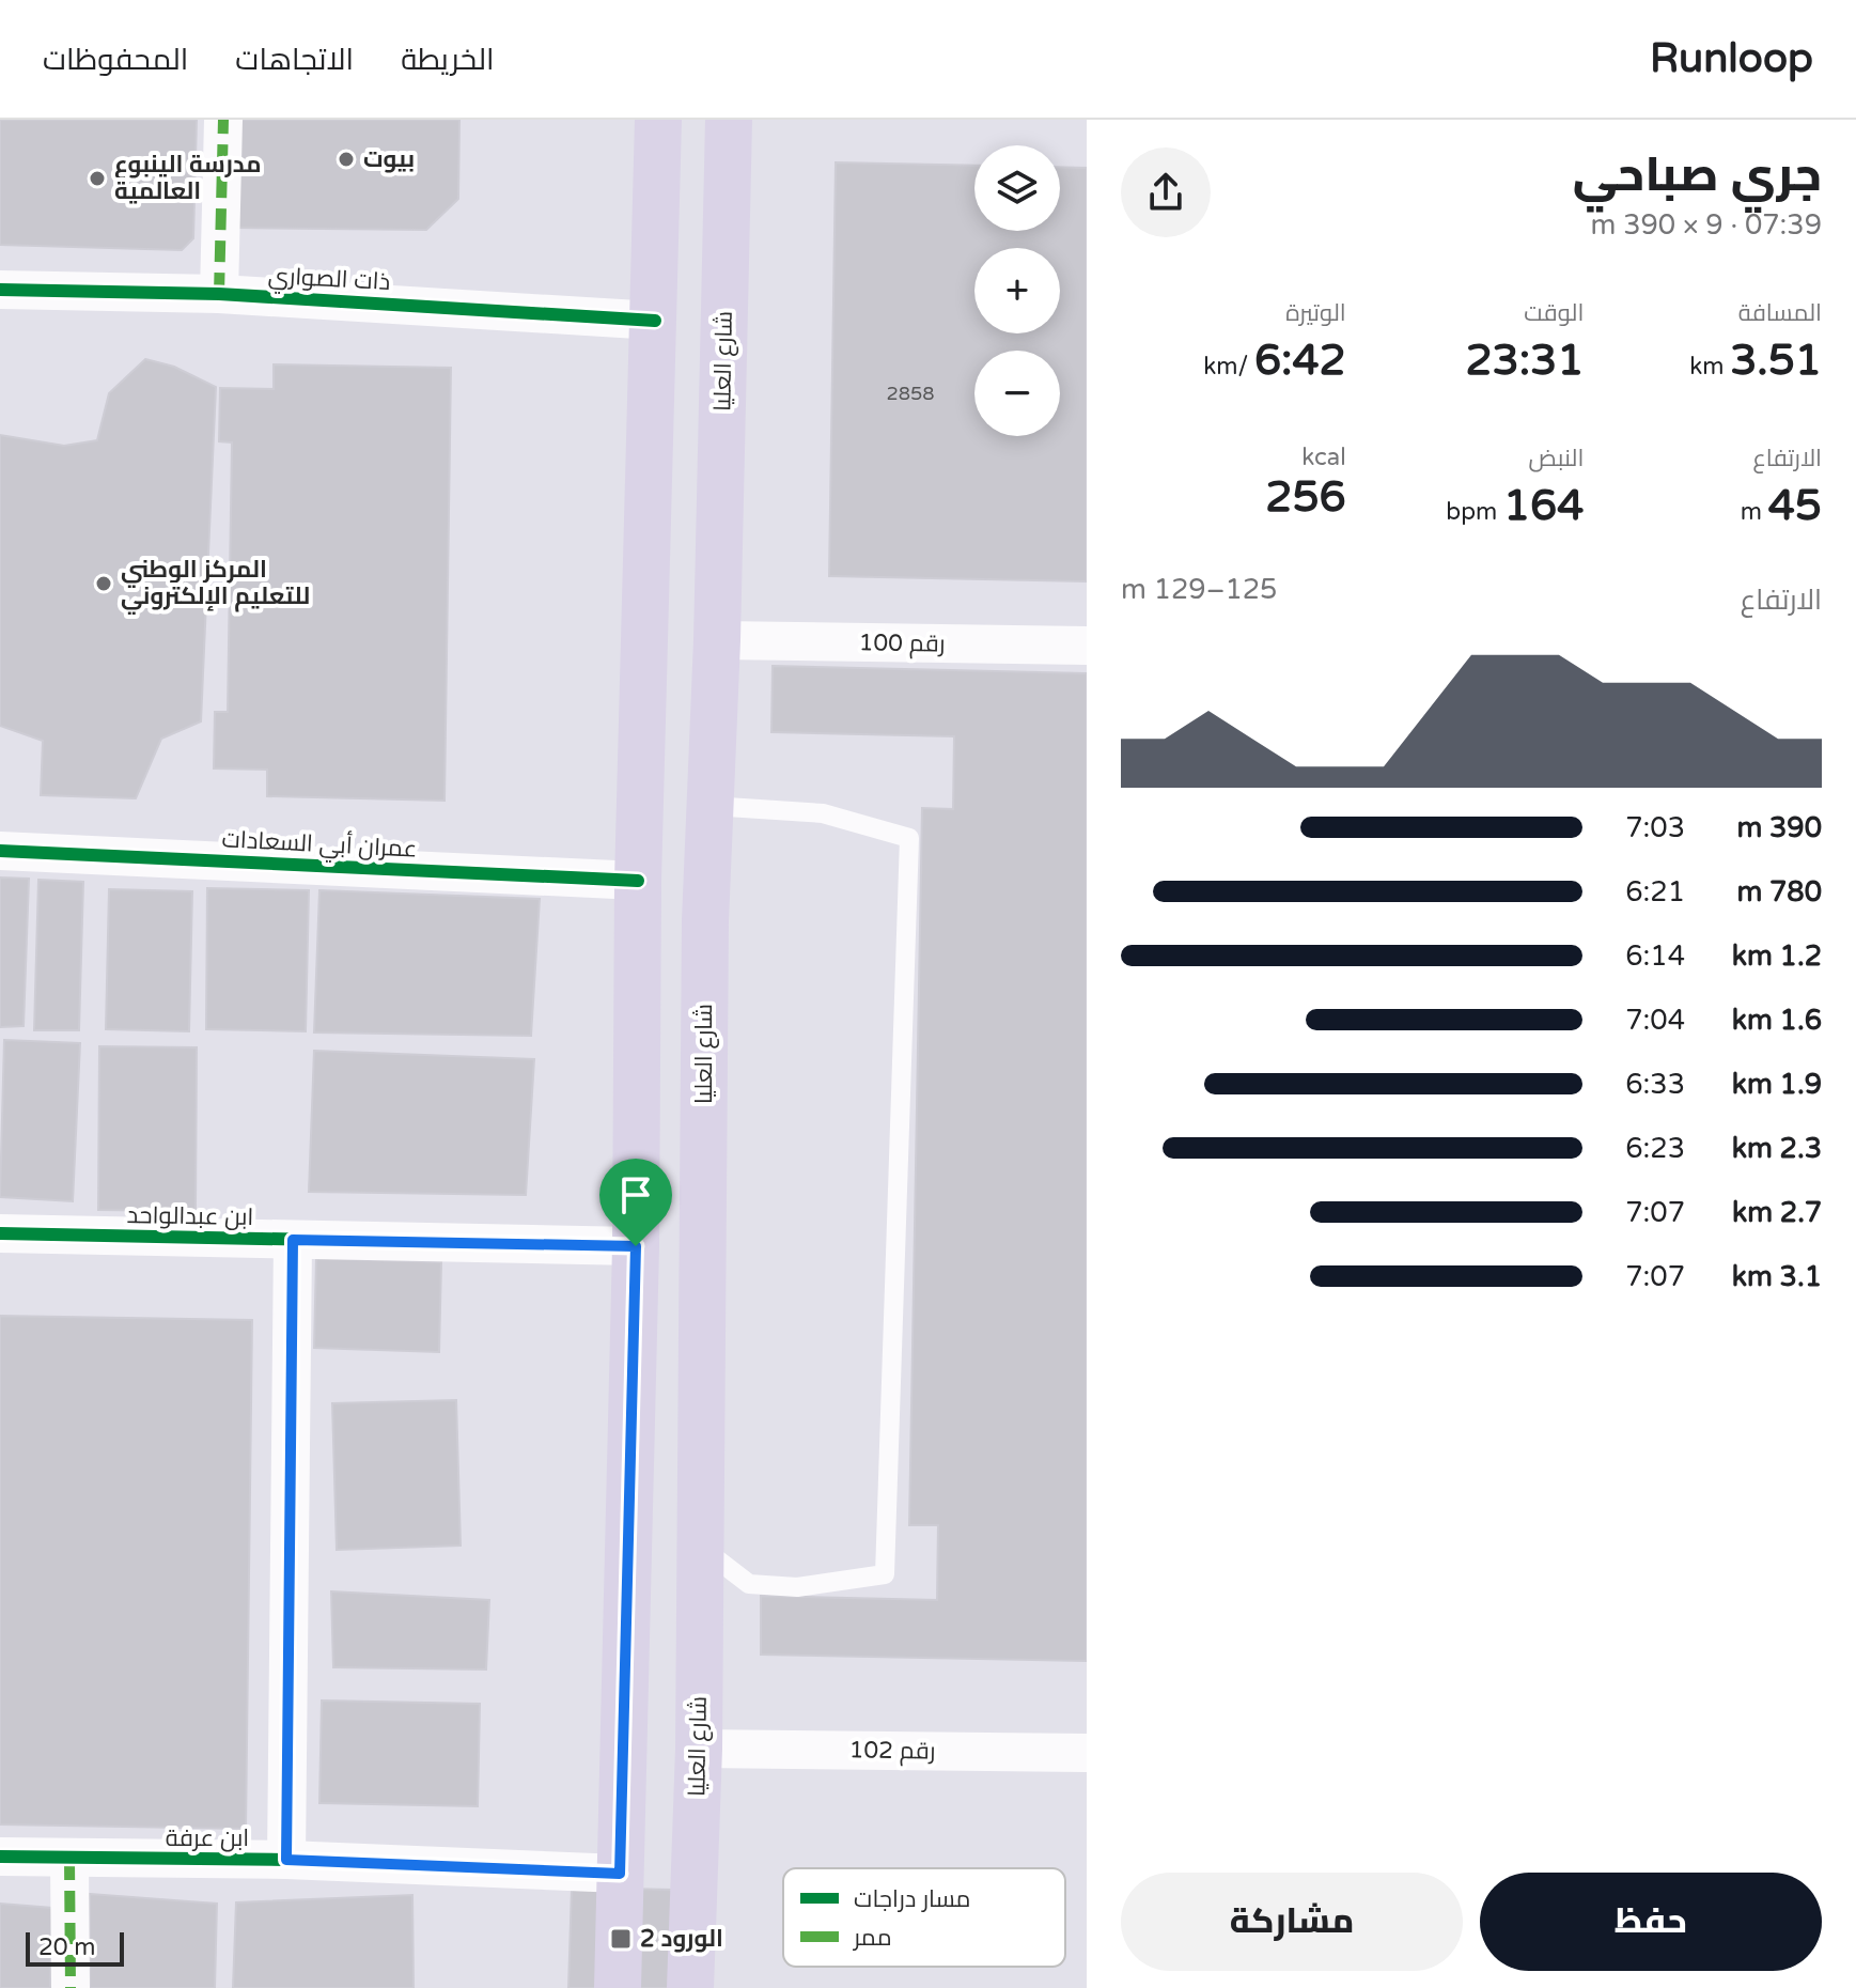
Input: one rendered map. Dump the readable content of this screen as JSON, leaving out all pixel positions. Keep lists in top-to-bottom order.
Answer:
{
  "streets": {
    "main road": ["شارع العليا"],
    "street": [
      "ذات الصواري",
      "رقم 100",
      "عمران أبي السعادات",
      "ابن عبدالواحد",
      "رقم 102",
      "ابن عرفة"
    ]
  },
  "crossings": [
    ["شارع العليا", "رقم 100"],
    ["شارع العليا", "رقم 102"]
  ],
  "places": {
    "other": ["بيوت", "مدرسة الينبوع العالمية", "المركز الوطني للتعليم الإلكتروني"],
    "transit": ["الورود 2"]
  },
  "house_numbers": ["2858"],
  "legend": ["مسار دراجات", "ممر"],
  "scale_bar": "20 m",
  "page": {
    "header": "Runloop",
    "nav": ["الخريطة", "الاتجاهات", "المحفوظات"],
    "heading": ["جري صباحي", "07:39 · 9 × 390 m"],
    "map_buttons": ["+", "−"],
    "stats": [
      ["المسافة", "3.51 km"],
      ["الوقت", "23:31"],
      ["الوتيرة", "6:42 /km"],
      ["الارتفاع", "45 m"],
      ["النبض", "164 bpm"],
      ["kcal", "256"]
    ],
    "chart": ["الارتفاع", "125–129 m"],
    "list": [
      {
        "name": "390 m",
        "note": "7:03"
      },
      {
        "name": "780 m",
        "note": "6:21"
      },
      {
        "name": "1.2 km",
        "note": "6:14"
      },
      {
        "name": "1.6 km",
        "note": "7:04"
      },
      {
        "name": "1.9 km",
        "note": "6:33"
      },
      {
        "name": "2.3 km",
        "note": "6:23"
      },
      {
        "name": "2.7 km",
        "note": "7:07"
      },
      {
        "name": "3.1 km",
        "note": "7:07"
      }
    ],
    "buttons": ["حفظ", "مشاركة"],
    "scale": "20 m"
  }
}
